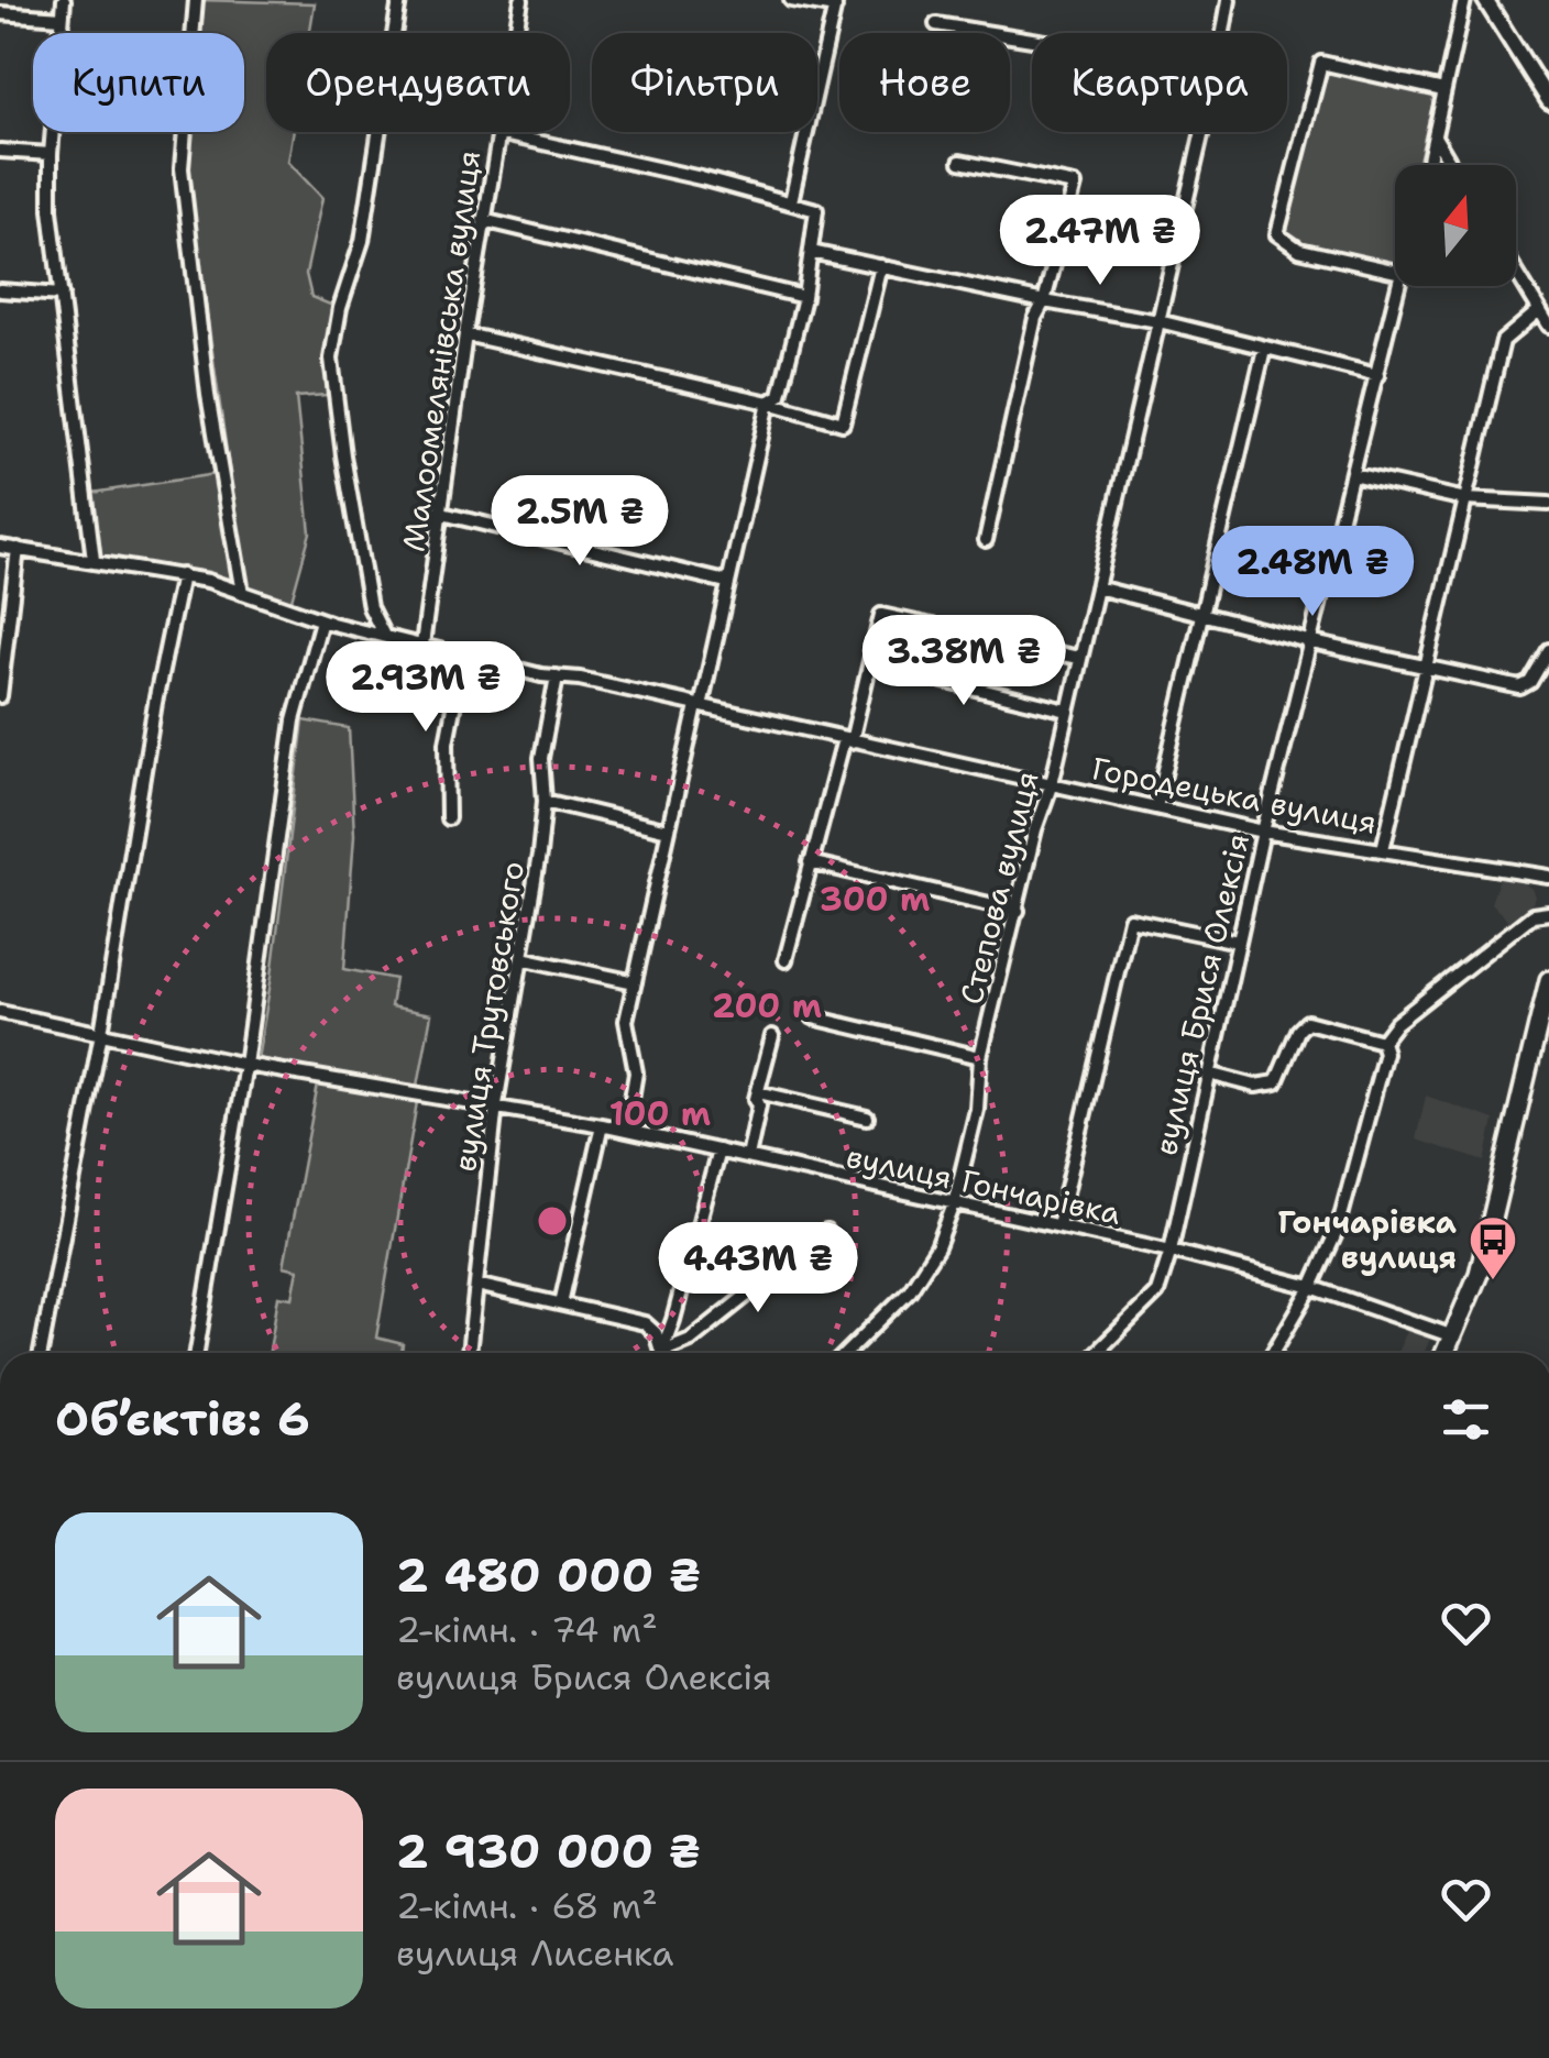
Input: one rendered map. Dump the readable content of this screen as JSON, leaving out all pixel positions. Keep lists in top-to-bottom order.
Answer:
{
  "streets": {
    "street": [
      "Малоомелянівська вулиця",
      "Городецька вулиця",
      "Степова вулиця",
      "вулиця Брися Олексія",
      "вулиця Трутовського",
      "вулиця Гончарівка"
    ]
  },
  "crossings": [
    ["Малоомелянівська вулиця", "Городецька вулиця"],
    ["Городецька вулиця", "Степова вулиця"],
    ["Городецька вулиця", "вулиця Брися Олексія"],
    ["Городецька вулиця", "вулиця Трутовського"],
    ["Степова вулиця", "вулиця Гончарівка"],
    ["вулиця Брися Олексія", "вулиця Гончарівка"],
    ["вулиця Трутовського", "вулиця Гончарівка"]
  ],
  "places": {
    "bus stop": ["Гончарівка вулиця"]
  },
  "north": "top",
  "page": {
    "chip": [
      "Купити",
      "Орендувати",
      "Фільтри",
      "Нове",
      "Квартира"
    ],
    "price": [
      "2.47M ₴",
      "2.5M ₴",
      "2.48M ₴",
      "3.38M ₴",
      "2.93M ₴",
      "4.43M ₴"
    ],
    "heading": "Об’єктів: 6",
    "list": [
      {
        "name": "2 480 000 ₴",
        "note": "2-кімн. · 74 m² · вулиця Брися Олексія"
      },
      {
        "name": "2 930 000 ₴",
        "note": "2-кімн. · 68 m² · вулиця Лисенка"
      }
    ]
  },
  "rings": ["300 m", "200 m", "100 m"]
}
